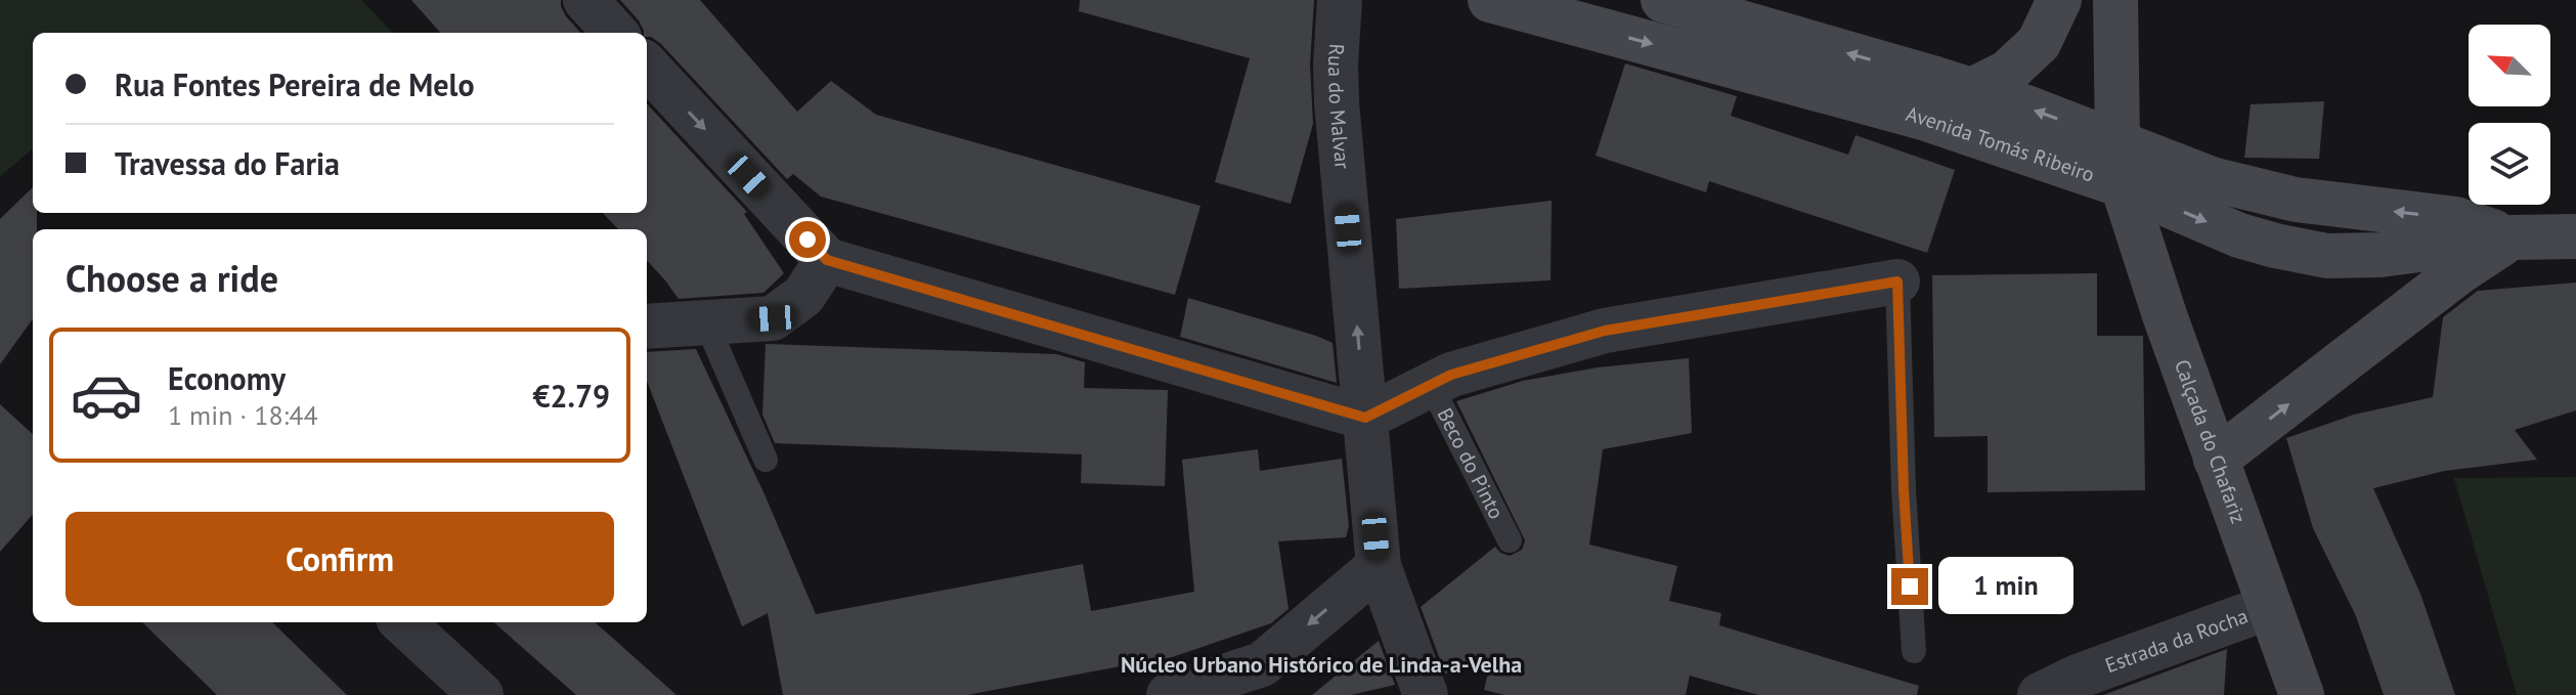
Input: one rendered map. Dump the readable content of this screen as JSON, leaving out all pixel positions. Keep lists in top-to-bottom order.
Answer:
{
  "streets": {
    "street": [
      "Rua do Malvar",
      "Avenida Tomás Ribeiro",
      "Calçada do Chafariz",
      "Estrada da Rocha"
    ],
    "lane": ["Beco do Pinto"]
  },
  "crossings": [
    ["Avenida Tomás Ribeiro", "Calçada do Chafariz"],
    ["Calçada do Chafariz", "Estrada da Rocha"]
  ],
  "one_way": ["Rua do Malvar"],
  "districts": ["Núcleo Urbano Histórico de Linda-a-Velha"],
  "north": "top left",
  "page": {
    "banner": ["Rua Fontes Pereira de Melo", "Travessa do Faria"],
    "heading": "Choose a ride",
    "list": [
      {
        "name": "Economy",
        "note": "1 min · 18:44",
        "value": "€2.79"
      }
    ],
    "buttons": "Confirm",
    "bubble": "1 min"
  }
}
